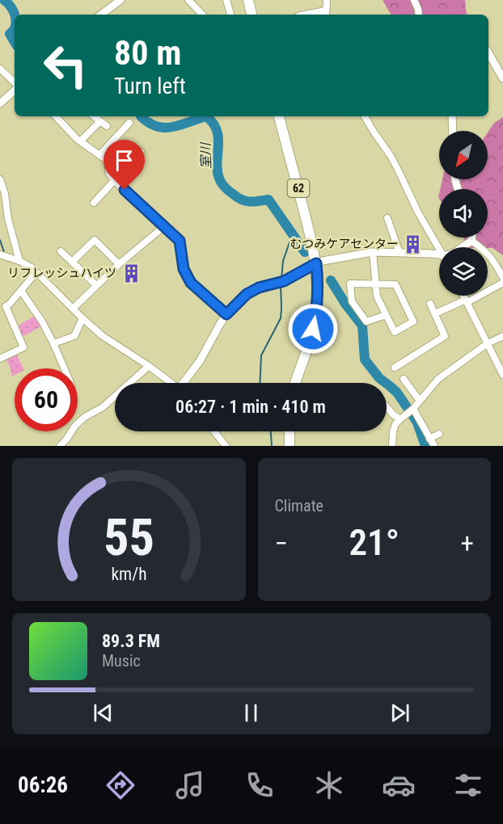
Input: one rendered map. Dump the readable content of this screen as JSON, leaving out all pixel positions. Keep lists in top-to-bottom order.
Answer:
{
  "streets": {
    "main road": ["62"]
  },
  "water": ["室川"],
  "places": {
    "building": ["むつみケアセンター", "リフレッシュハイツ"]
  },
  "north": "bottom left",
  "page": {
    "turn": ["80 m", "Turn left"],
    "limit": "60",
    "trip": "06:27 · 1 min · 410 m",
    "tile": "Climate",
    "heat": ["−", "21°", "+"],
    "song": ["89.3 FM", "Music"],
    "tabs": "06:26",
    "gauge": ["55", "km/h"]
  }
}
